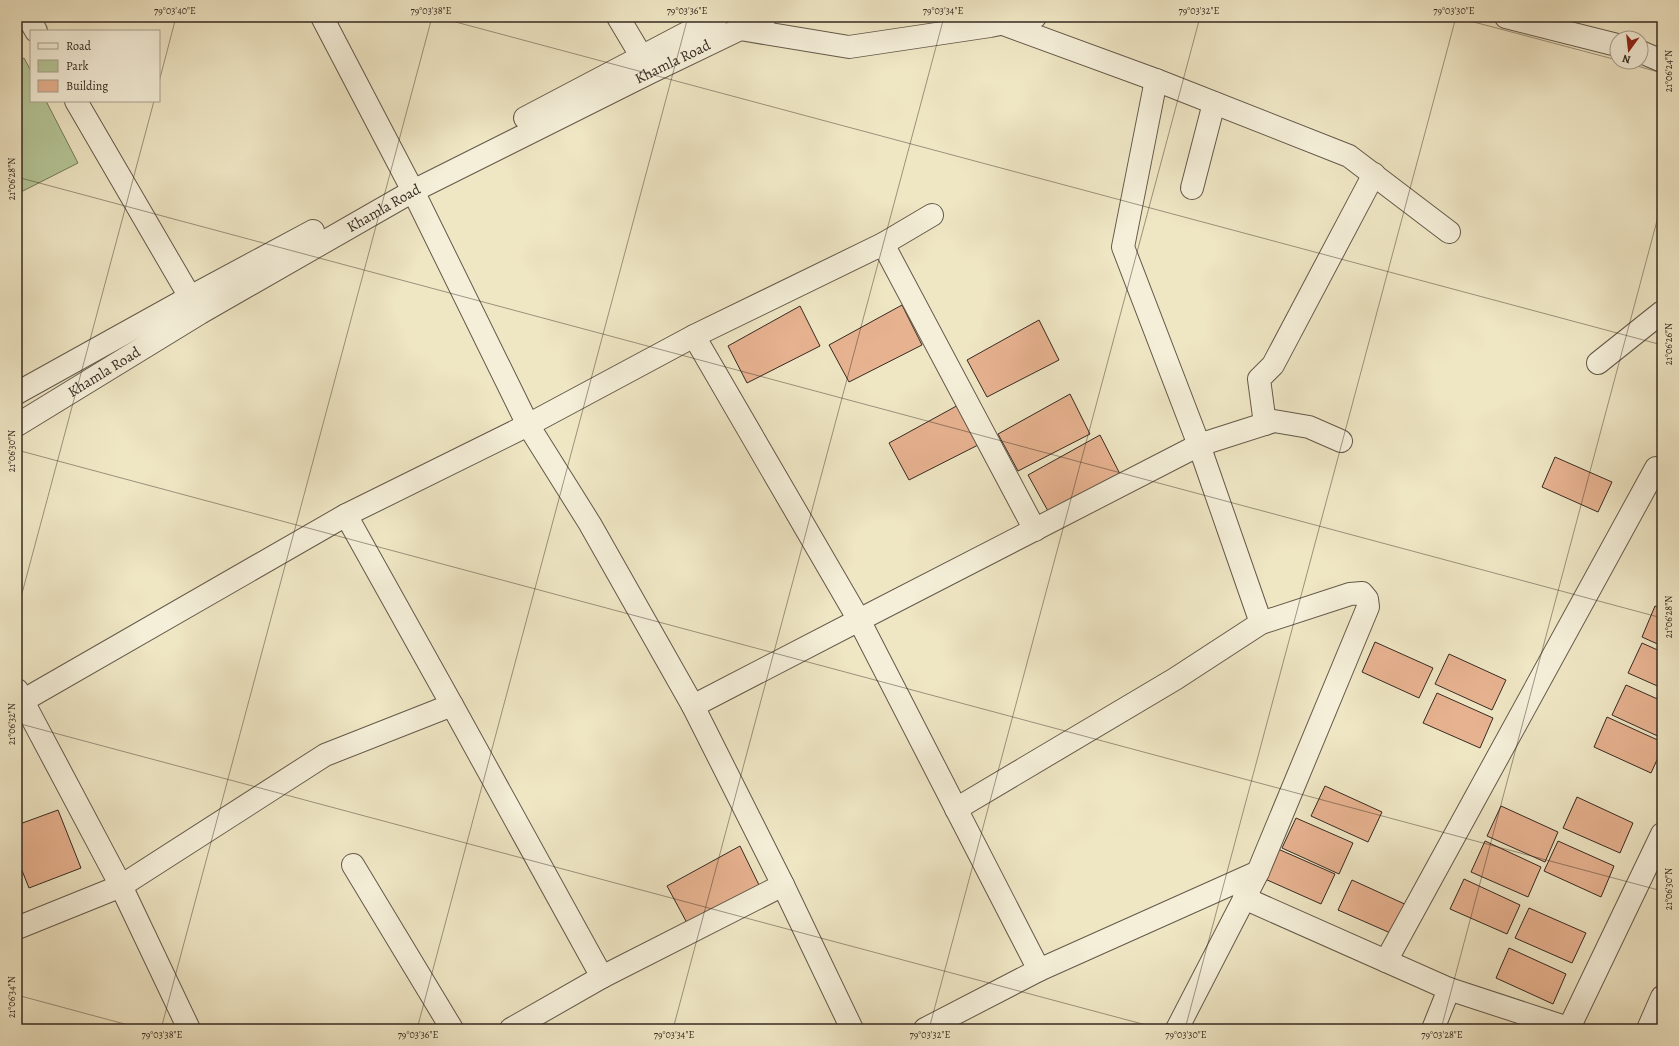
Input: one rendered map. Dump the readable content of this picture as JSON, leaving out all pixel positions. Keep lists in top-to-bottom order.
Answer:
{
  "streets": {
    "street": ["Khamla Road"]
  },
  "legend": ["Road", "Park", "Building"],
  "north": "bottom",
  "coordinates": [
    "79°03'40\"E",
    "79°03'38\"E",
    "79°03'36\"E",
    "79°03'34\"E",
    "79°03'32\"E",
    "79°03'30\"E",
    "21°06'24\"N",
    "21°06'28\"N",
    "21°06'26\"N",
    "21°06'30\"N",
    "21°06'32\"N",
    "21°06'34\"N",
    "79°03'28\"E"
  ]
}
